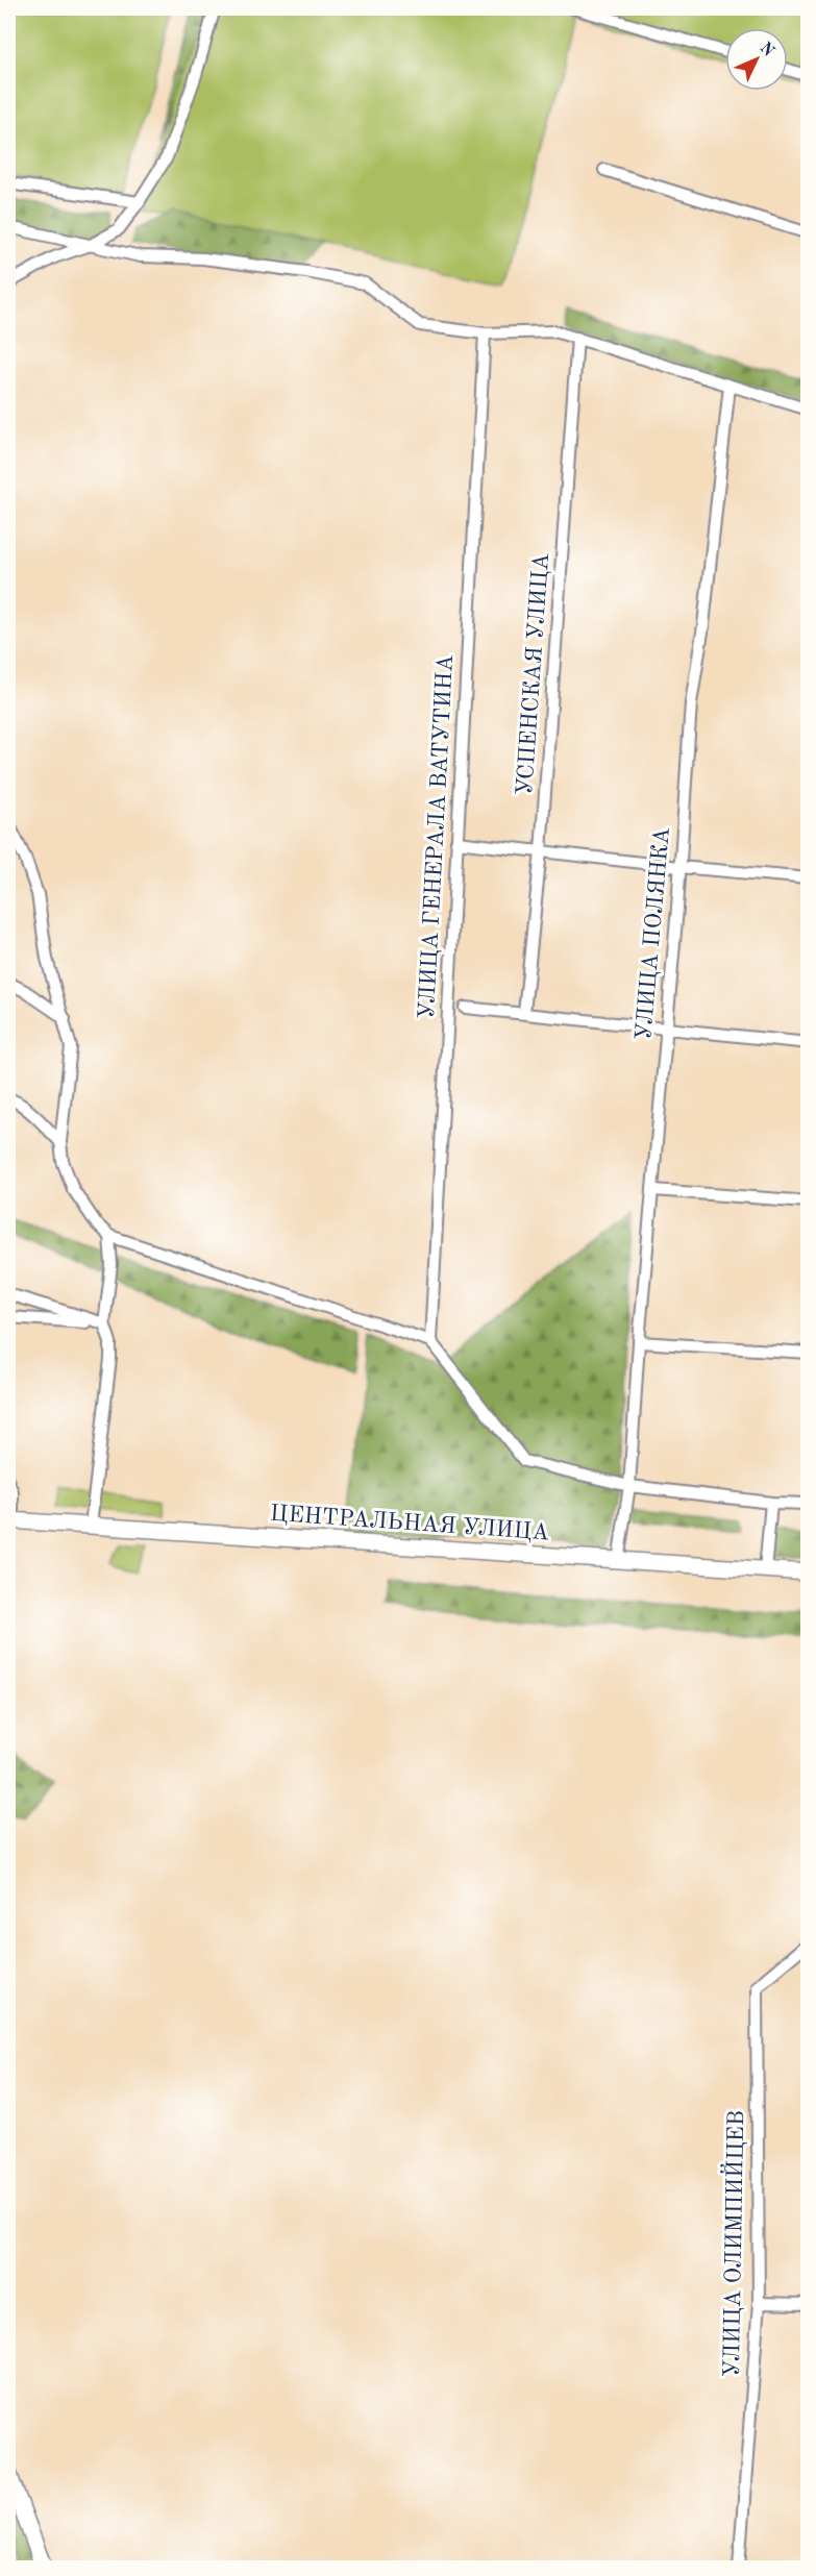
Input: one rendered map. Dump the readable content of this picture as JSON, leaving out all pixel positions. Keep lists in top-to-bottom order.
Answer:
{
  "streets": {
    "main road": ["ЦЕНТРАЛЬНАЯ УЛИЦА"],
    "street": [
      "УСПЕНСКАЯ УЛИЦА",
      "УЛИЦА ГЕНЕРАЛА ВАТУТИНА",
      "УЛИЦА ПОЛЯНКА",
      "УЛИЦА ОЛИМПИЙЦЕВ"
    ]
  },
  "crossings": [
    ["УЛИЦА ПОЛЯНКА", "ЦЕНТРАЛЬНАЯ УЛИЦА"]
  ],
  "north": "top right"
}
